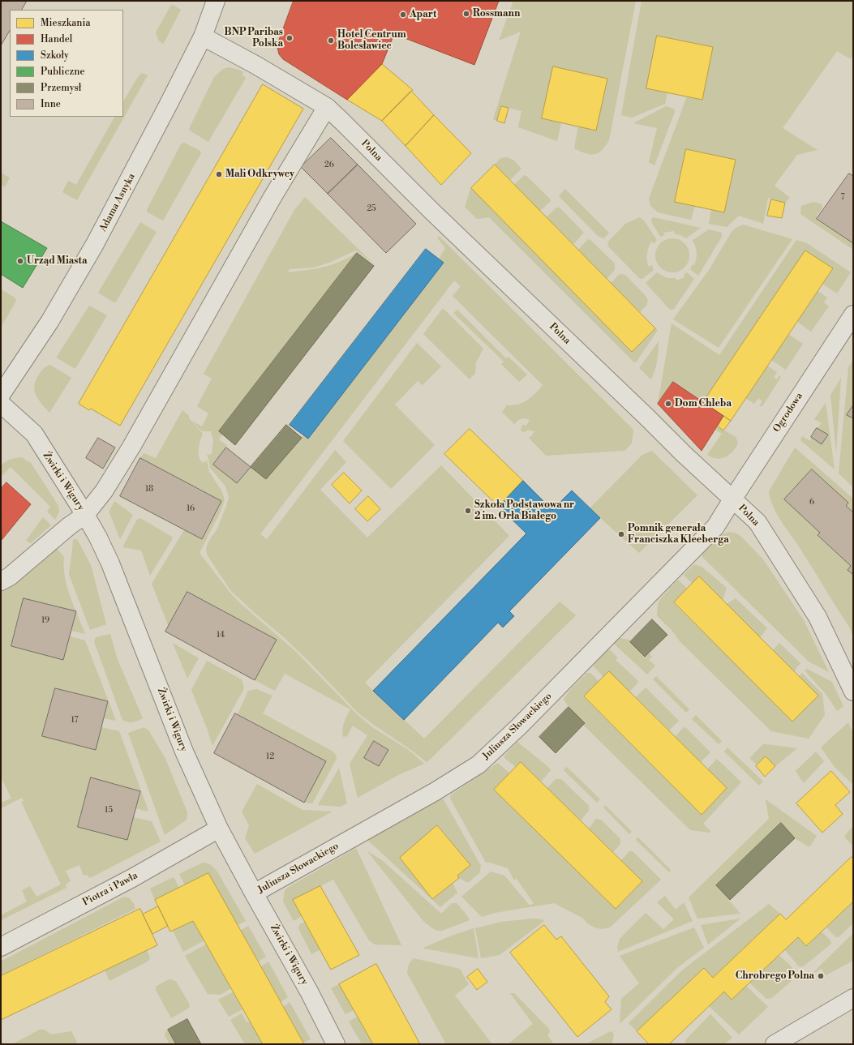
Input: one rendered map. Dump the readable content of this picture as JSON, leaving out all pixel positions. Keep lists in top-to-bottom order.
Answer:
{
  "streets": {
    "street": [
      "Polna",
      "Adama Asnyka",
      "Ogrodowa",
      "Żwirki i Wigury",
      "Juliusza Słowackiego",
      "Piotra i Pawła"
    ]
  },
  "crossings": [
    ["Polna", "Adama Asnyka"],
    ["Polna", "Ogrodowa"],
    ["Polna", "Juliusza Słowackiego"],
    ["Ogrodowa", "Juliusza Słowackiego"],
    ["Żwirki i Wigury", "Juliusza Słowackiego"],
    ["Żwirki i Wigury", "Piotra i Pawła"]
  ],
  "places": [
    "Rossmann",
    "Apart",
    "BNP Paribas Polska",
    "Hotel Centrum Bolesławiec",
    "Mali Odkrywcy",
    "Urząd Miasta",
    "Dom Chleba",
    "Szkoła Podstawowa nr 2 im. Orła Białego",
    "Pomnik generała Franciszka Kleeberga",
    "Chrobrego Polna"
  ],
  "house_numbers": [
    "26",
    "7",
    "25",
    "18",
    "6",
    "16",
    "19",
    "14",
    "17",
    "12",
    "15"
  ],
  "legend": [
    "Mieszkania",
    "Handel",
    "Szkoły",
    "Publiczne",
    "Przemysł",
    "Inne"
  ]
}
